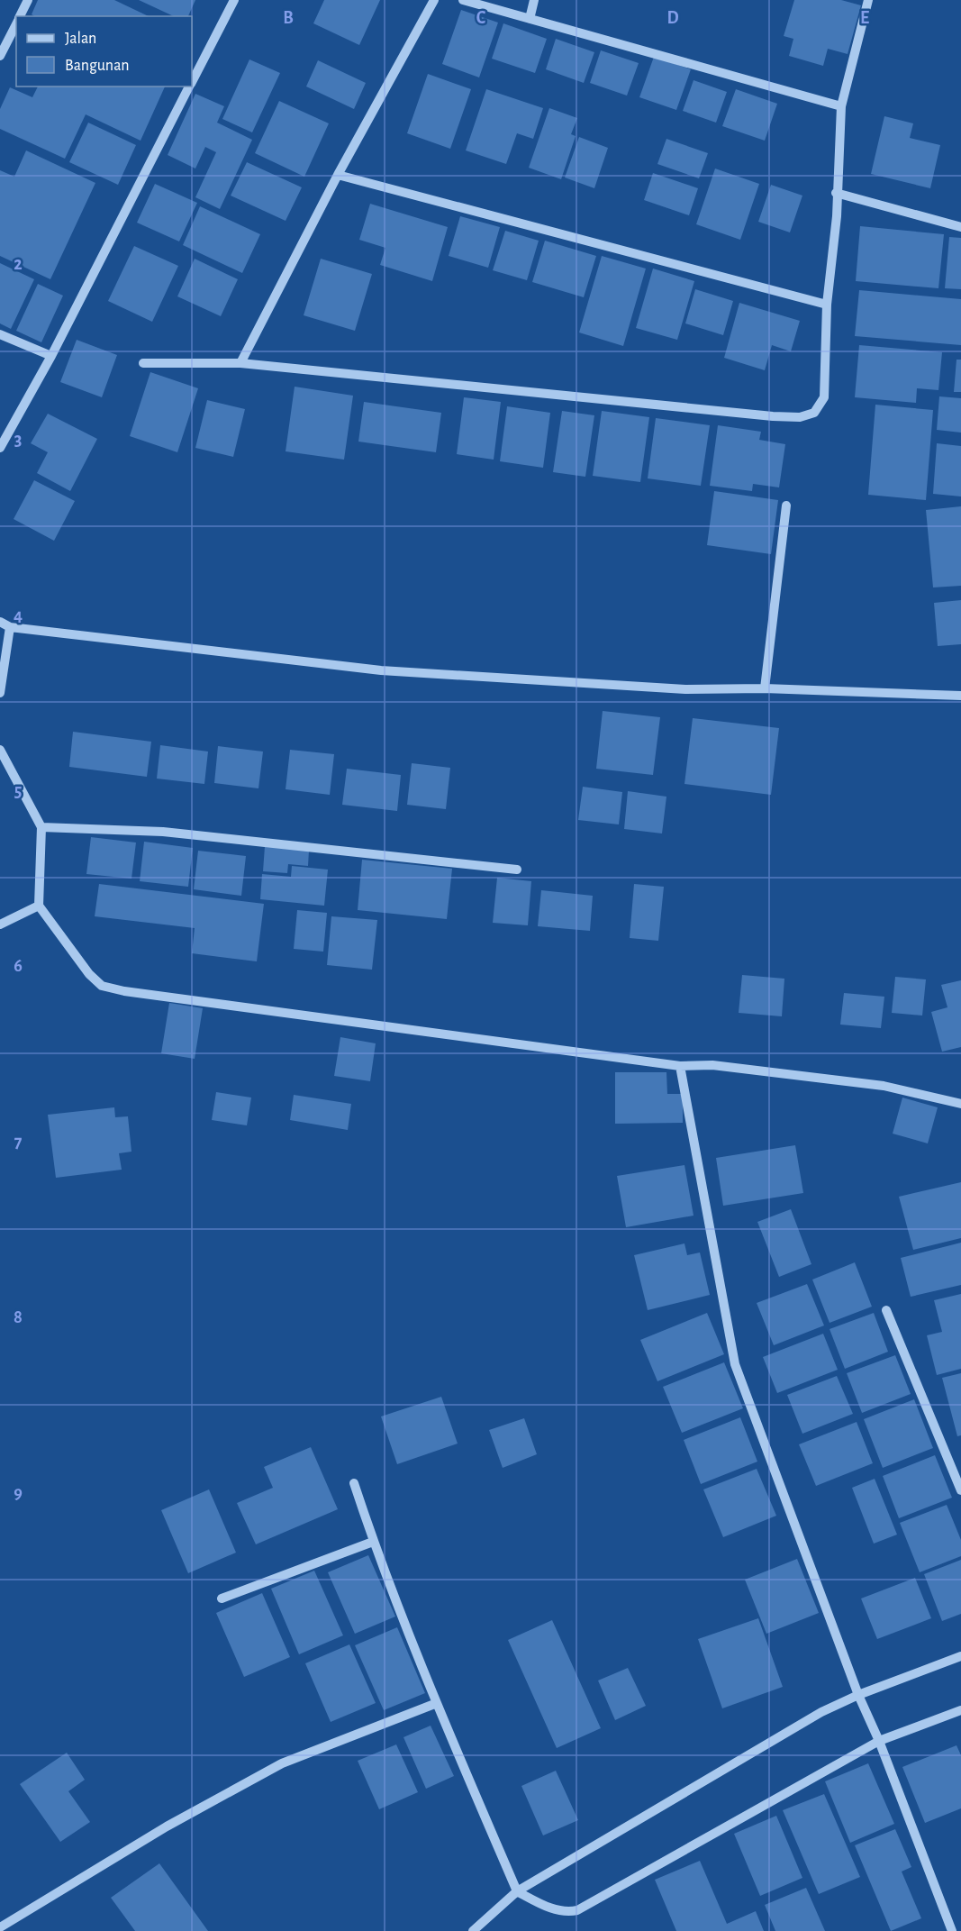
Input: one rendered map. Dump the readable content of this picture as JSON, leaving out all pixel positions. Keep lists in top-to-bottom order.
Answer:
{
  "legend": ["Jalan", "Bangunan"],
  "grid": {
    "columns": [
      "B",
      "C",
      "D",
      "E"
    ],
    "rows": [
      "2",
      "3",
      "4",
      "5",
      "6",
      "7",
      "8",
      "9"
    ]
  }
}
